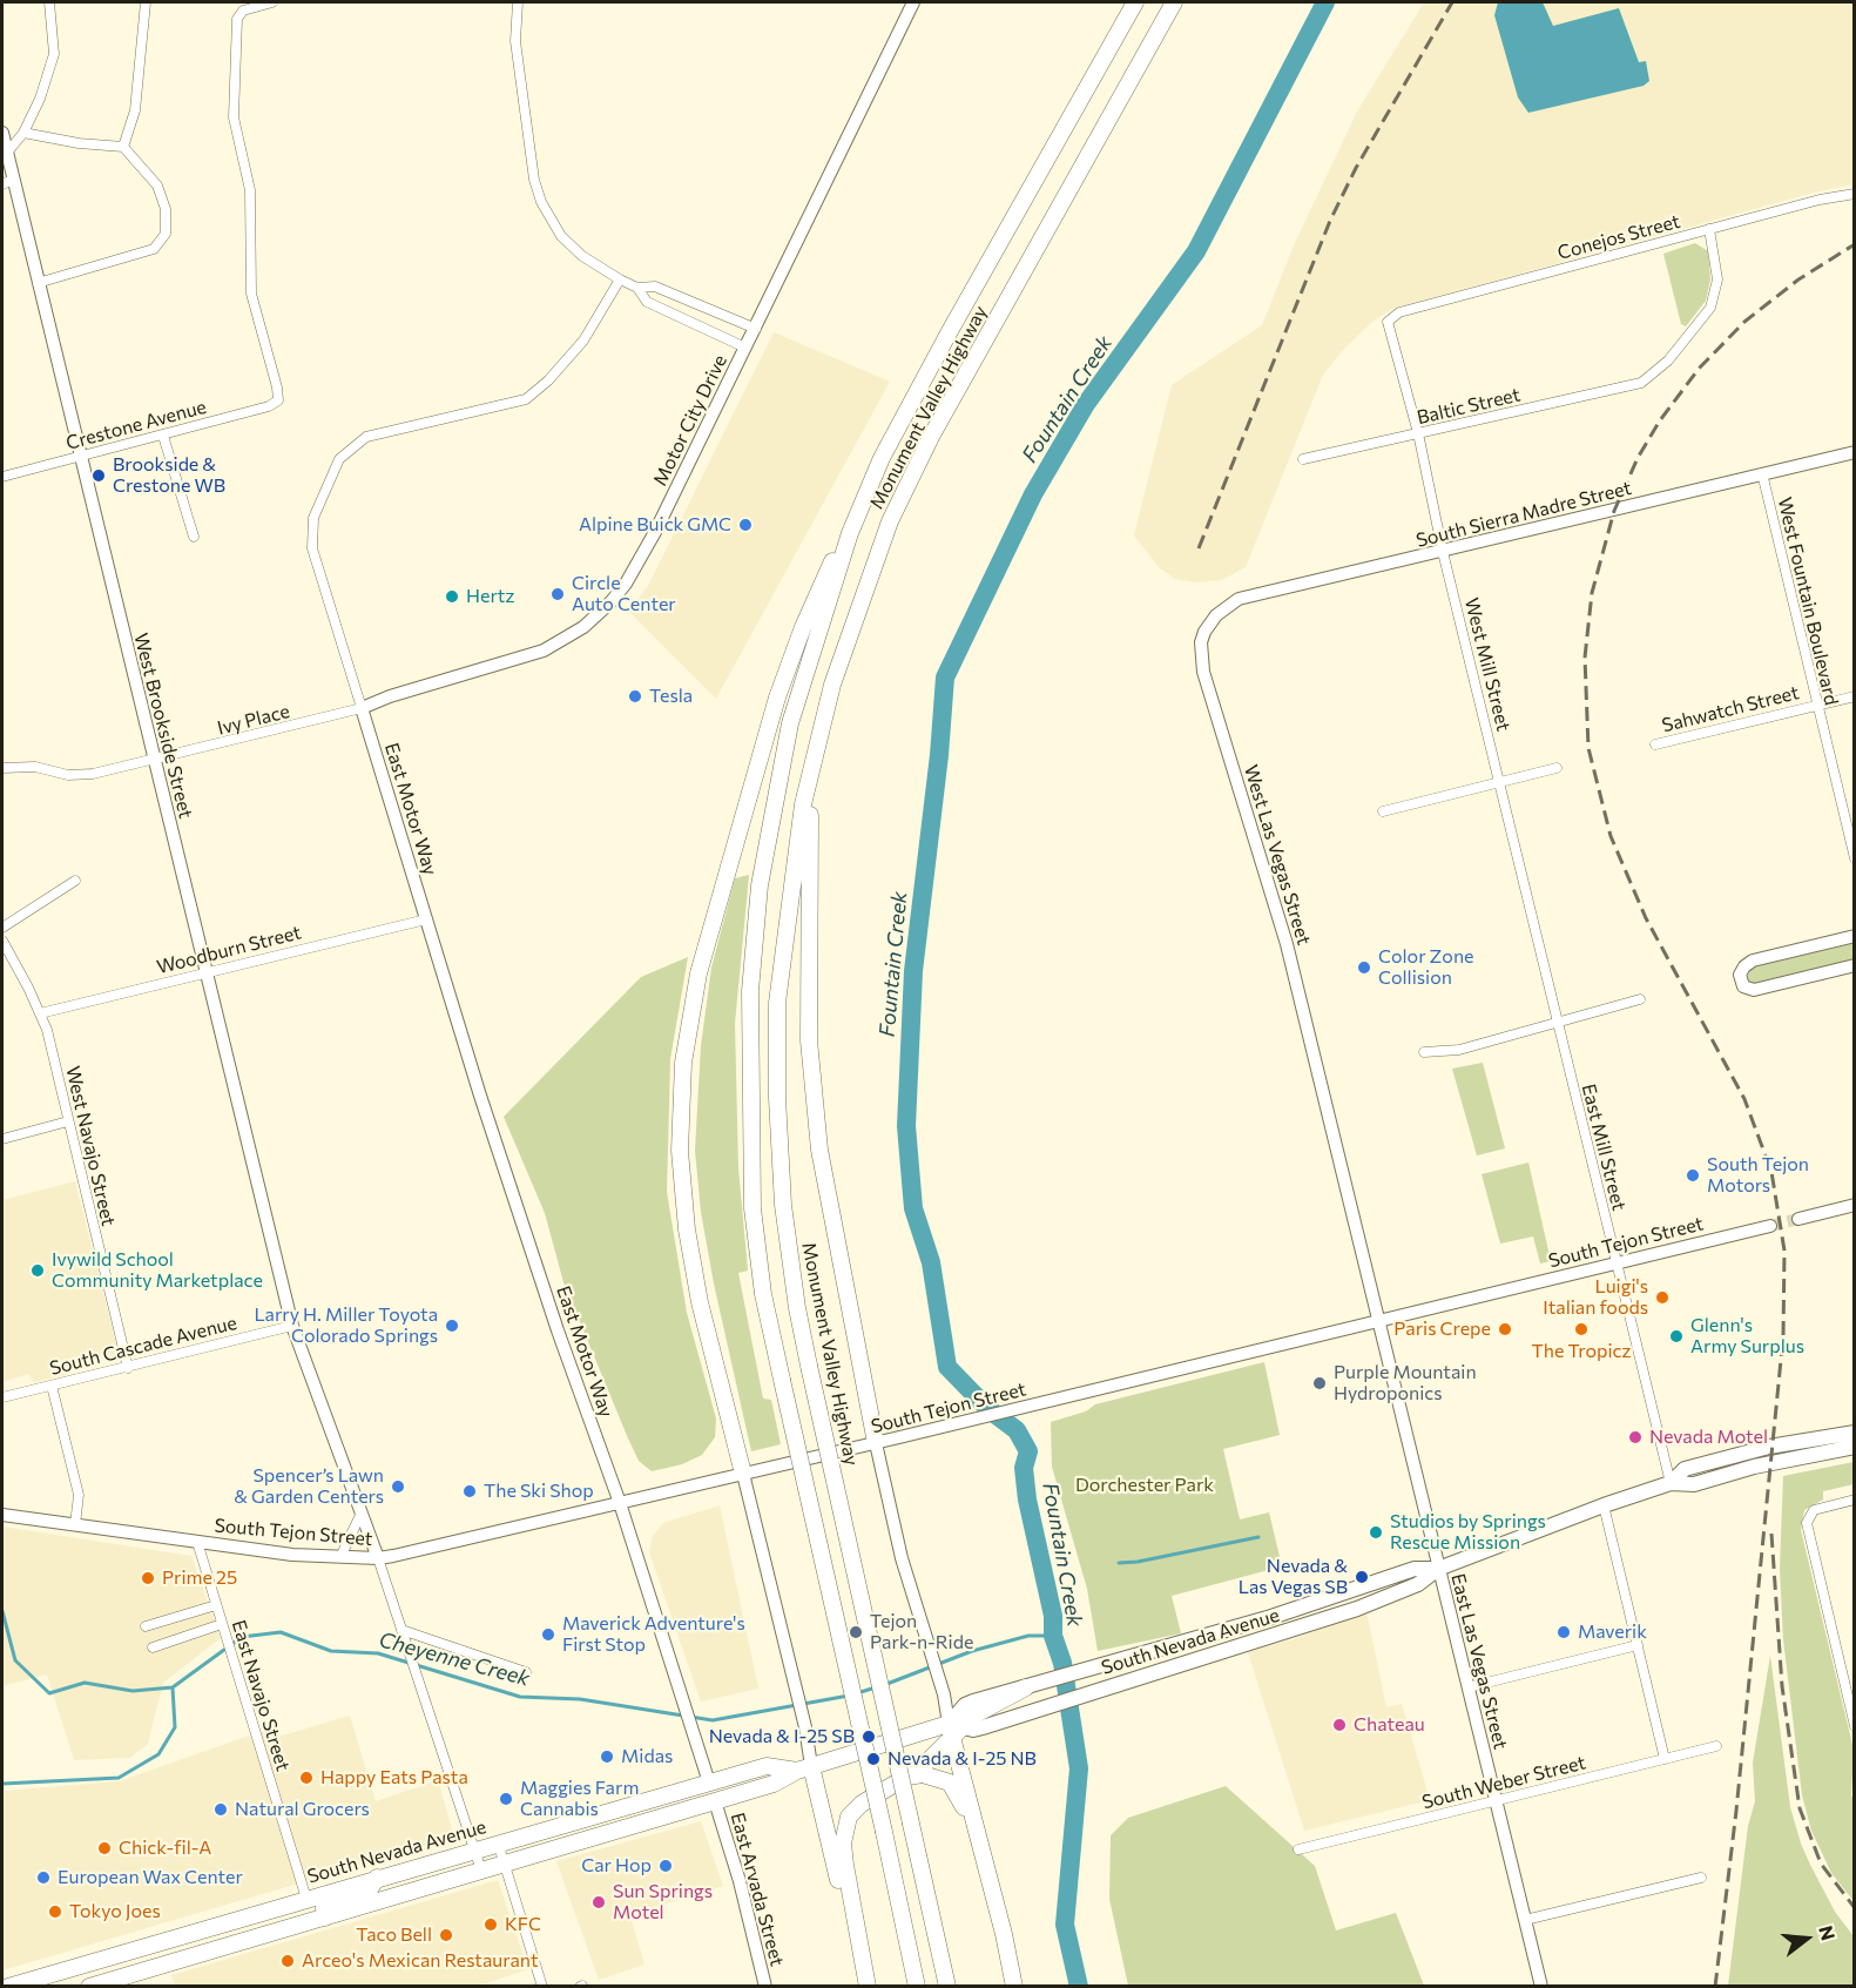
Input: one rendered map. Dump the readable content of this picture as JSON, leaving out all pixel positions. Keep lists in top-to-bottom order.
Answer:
{
  "streets": {
    "highway": ["Monument Valley Highway", "South Nevada Avenue"],
    "street": [
      "Conejos Street",
      "Baltic Street",
      "Motor City Drive",
      "Crestone Avenue",
      "South Sierra Madre Street",
      "West Fountain Boulevard",
      "West Mill Street",
      "Sahwatch Street",
      "Ivy Place",
      "West Brookside Street",
      "East Motor Way",
      "West Las Vegas Street",
      "Woodburn Street",
      "West Navajo Street",
      "East Mill Street",
      "South Tejon Street",
      "South Cascade Avenue",
      "East Las Vegas Street",
      "East Navajo Street",
      "South Weber Street",
      "East Arvada Street"
    ]
  },
  "crossings": [
    ["Conejos Street", "Baltic Street"],
    ["Conejos Street", "West Mill Street"],
    ["Baltic Street", "West Mill Street"],
    ["Motor City Drive", "Ivy Place"],
    ["Motor City Drive", "East Motor Way"],
    ["Crestone Avenue", "West Brookside Street"],
    ["South Sierra Madre Street", "West Fountain Boulevard"],
    ["South Sierra Madre Street", "West Mill Street"],
    ["South Sierra Madre Street", "West Las Vegas Street"],
    ["West Fountain Boulevard", "Sahwatch Street"],
    ["West Mill Street", "East Mill Street"],
    ["Ivy Place", "West Brookside Street"],
    ["Ivy Place", "East Motor Way"],
    ["West Brookside Street", "Woodburn Street"],
    ["West Brookside Street", "South Tejon Street"],
    ["West Brookside Street", "South Cascade Avenue"],
    ["East Motor Way", "Woodburn Street"],
    ["East Motor Way", "South Tejon Street"],
    ["West Las Vegas Street", "East Las Vegas Street"],
    ["Woodburn Street", "West Navajo Street"],
    ["West Navajo Street", "South Cascade Avenue"],
    ["East Mill Street", "South Tejon Street"],
    ["East Mill Street", "South Nevada Avenue"],
    ["South Tejon Street", "East Las Vegas Street"],
    ["South Tejon Street", "East Navajo Street"],
    ["South Nevada Avenue", "East Las Vegas Street"],
    ["South Nevada Avenue", "East Navajo Street"],
    ["South Nevada Avenue", "East Arvada Street"],
    ["East Las Vegas Street", "South Weber Street"]
  ],
  "water": ["Fountain Creek", "Cheyenne Creek"],
  "parks": ["Dorchester Park"],
  "places": [
    "Brookside & Crestone WB",
    "Alpine Buick GMC",
    "Circle Auto Center",
    "Hertz",
    "Tesla",
    "Color Zone Collision",
    "South Tejon Motors",
    "Ivywild School Community Marketplace",
    "Luigi's Italian foods",
    "Larry H. Miller Toyota Colorado Springs",
    "Paris Crepe",
    "The Tropicz",
    "Glenn's Army Surplus",
    "Purple Mountain Hydroponics",
    "Nevada Motel",
    "Spencer’s Lawn & Garden Centers",
    "The Ski Shop",
    "Studios by Springs Rescue Mission",
    "Nevada & Las Vegas SB",
    "Prime 25",
    "Tejon Park-n-Ride",
    "Maverik",
    "Maverick Adventure's First Stop",
    "Chateau",
    "Nevada & I-25 SB",
    "Midas",
    "Nevada & I-25 NB",
    "Happy Eats Pasta",
    "Maggies Farm Cannabis",
    "Natural Grocers",
    "Chick-fil-A",
    "Car Hop",
    "European Wax Center",
    "Sun Springs Motel",
    "Tokyo Joes",
    "KFC",
    "Taco Bell",
    "Arceo's Mexican Restaurant"
  ],
  "north": "right"
}
